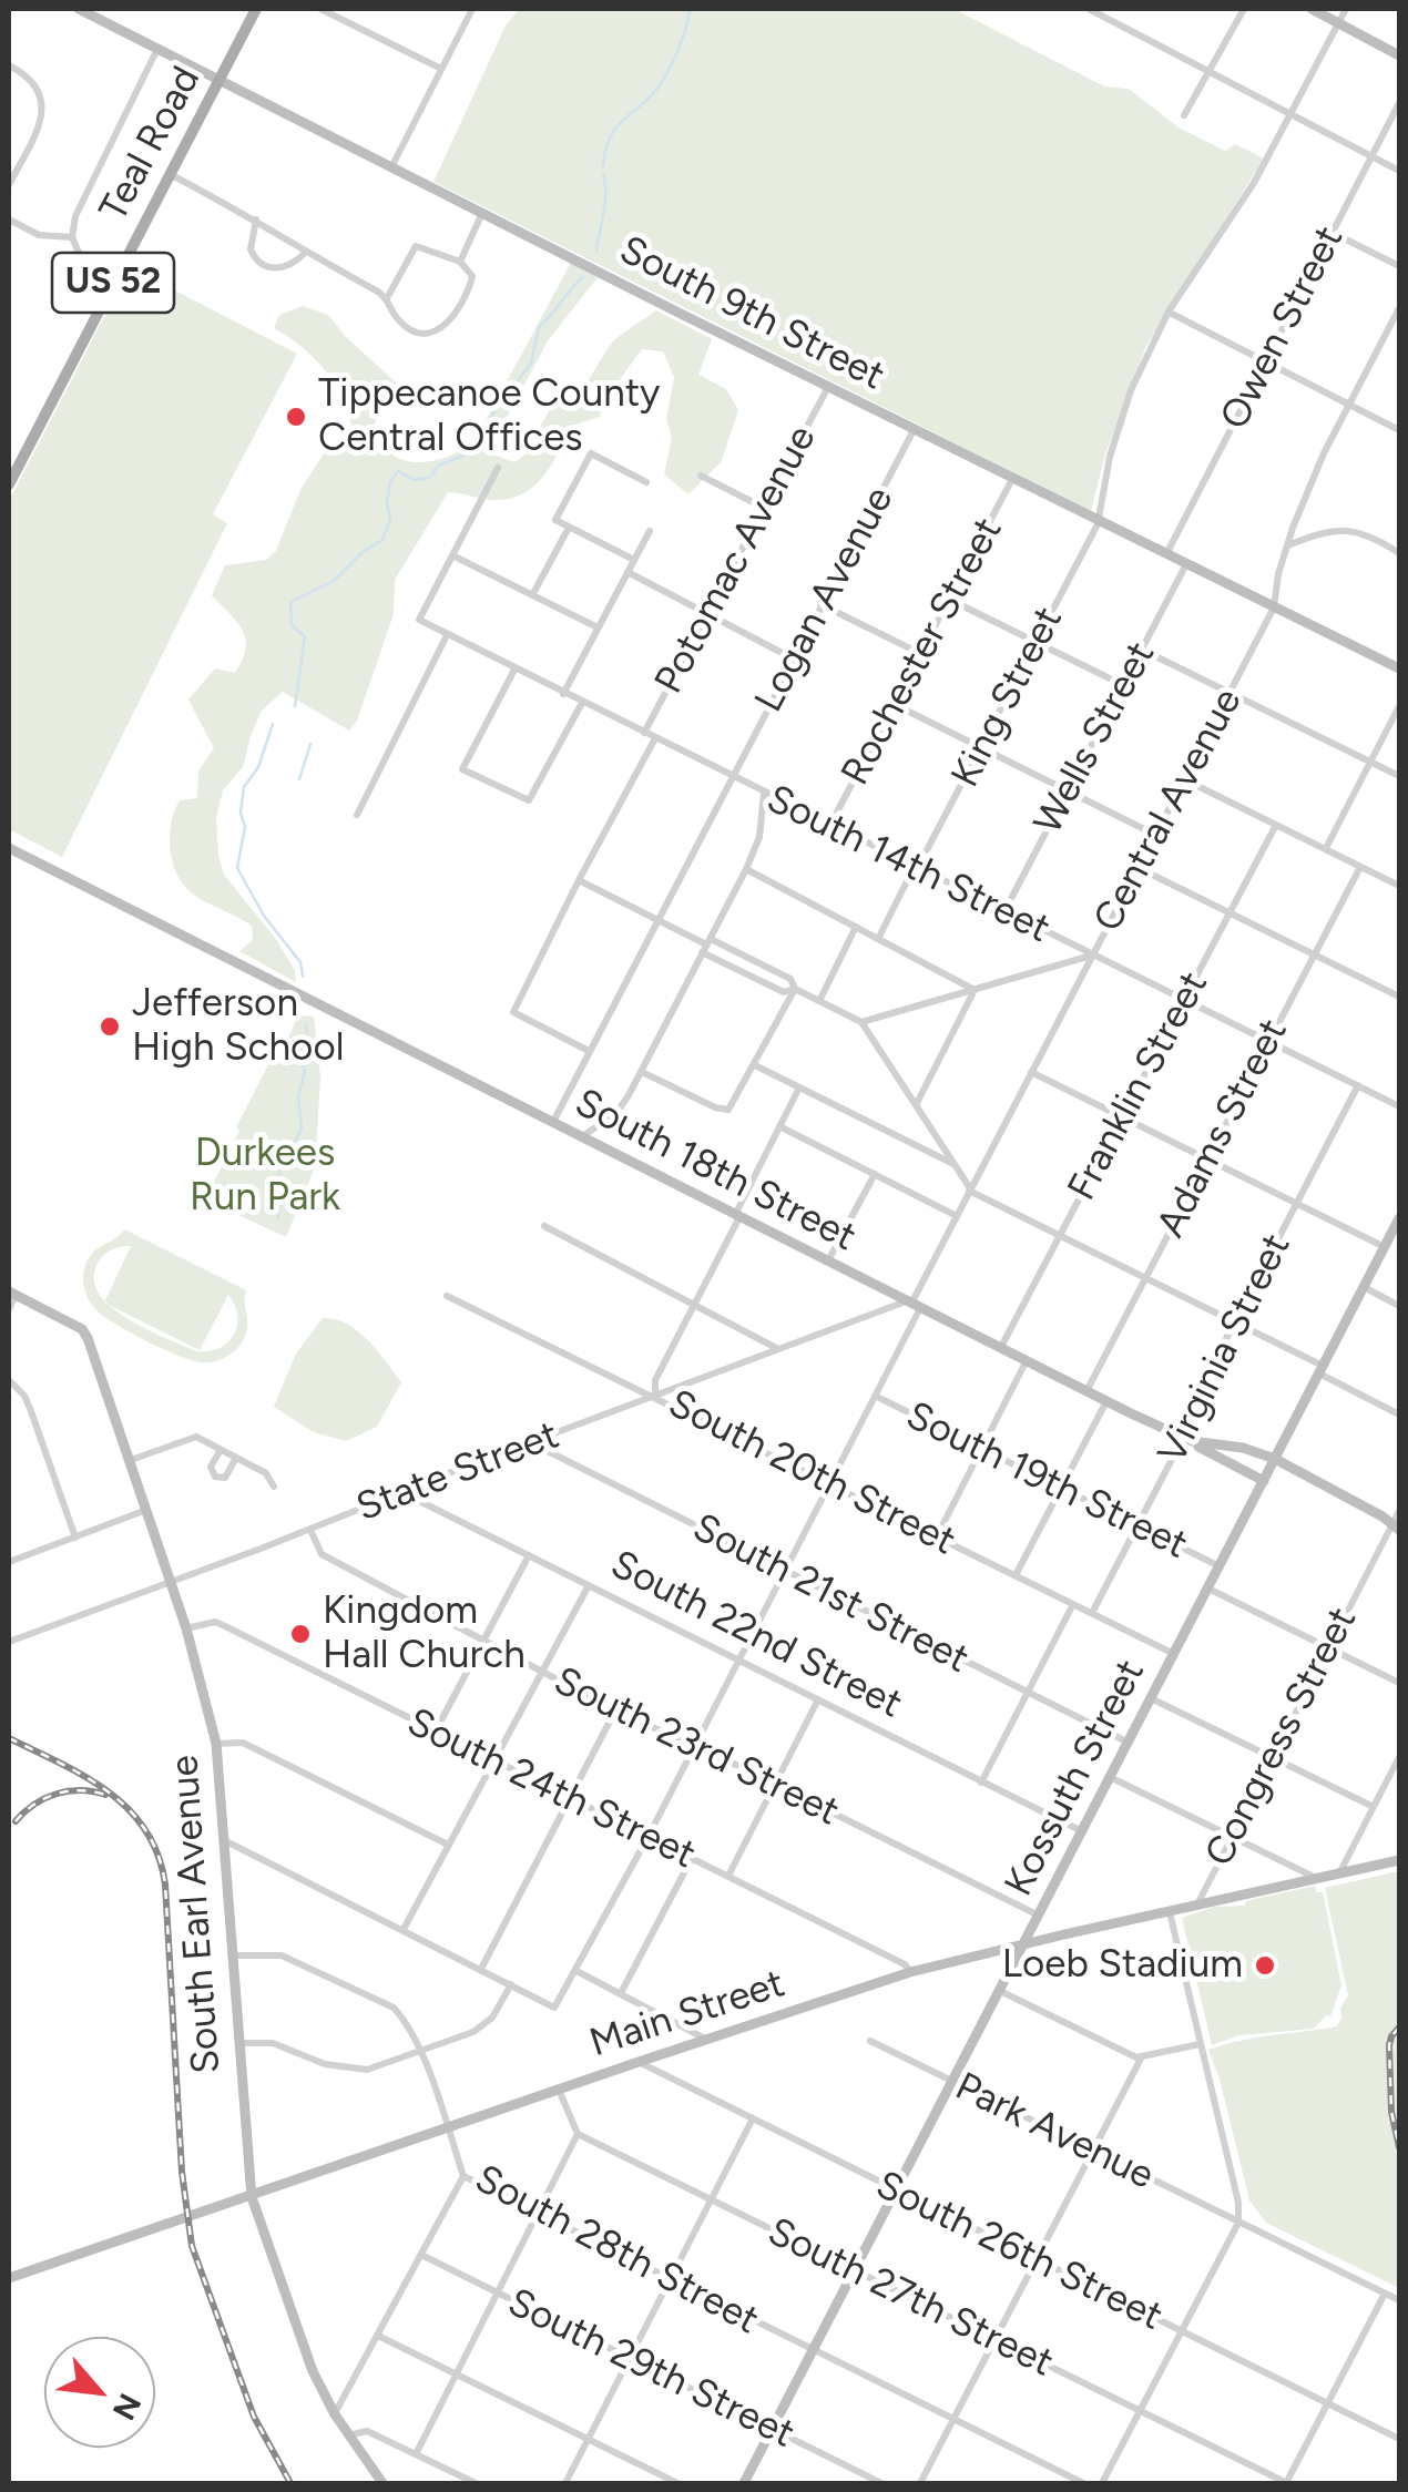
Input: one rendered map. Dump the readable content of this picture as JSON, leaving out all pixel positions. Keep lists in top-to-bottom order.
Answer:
{
  "streets": {
    "main road": ["Teal Road", "US 52"],
    "street": [
      "South 9th Street",
      "Owen Street",
      "Potomac Avenue",
      "Logan Avenue",
      "Rochester Street",
      "King Street",
      "Wells Street",
      "Central Avenue",
      "South 14th Street",
      "Franklin Street",
      "Adams Street",
      "South 18th Street",
      "Virginia Street",
      "State Street",
      "South 20th Street",
      "South 19th Street",
      "South 21st Street",
      "South 22nd Street",
      "Congress Street",
      "South 23rd Street",
      "Kossuth Street",
      "South 24th Street",
      "South Earl Avenue",
      "Main Street",
      "Park Avenue",
      "South 28th Street",
      "South 26th Street",
      "South 27th Street",
      "South 29th Street"
    ]
  },
  "crossings": [
    ["Teal Road", "South 9th Street"],
    ["South 9th Street", "Owen Street"],
    ["South 9th Street", "Potomac Avenue"],
    ["South 9th Street", "Logan Avenue"],
    ["South 9th Street", "Rochester Street"],
    ["South 9th Street", "King Street"],
    ["South 9th Street", "Wells Street"],
    ["South 9th Street", "Central Avenue"],
    ["Potomac Avenue", "Logan Avenue"],
    ["Potomac Avenue", "South 14th Street"],
    ["Logan Avenue", "South 14th Street"],
    ["Logan Avenue", "South 18th Street"],
    ["Rochester Street", "South 14th Street"],
    ["King Street", "South 14th Street"],
    ["Wells Street", "South 14th Street"],
    ["Central Avenue", "South 14th Street"],
    ["Central Avenue", "South 18th Street"],
    ["Central Avenue", "State Street"],
    ["Central Avenue", "South 20th Street"],
    ["Central Avenue", "South 19th Street"],
    ["Central Avenue", "South 21st Street"],
    ["Central Avenue", "South 22nd Street"],
    ["Central Avenue", "South 23rd Street"],
    ["Central Avenue", "South 24th Street"],
    ["South 14th Street", "Franklin Street"],
    ["South 14th Street", "Adams Street"],
    ["South 14th Street", "Virginia Street"],
    ["Franklin Street", "South 18th Street"],
    ["Adams Street", "South 18th Street"],
    ["South 18th Street", "Virginia Street"],
    ["South 18th Street", "State Street"],
    ["South 18th Street", "Congress Street"],
    ["South 18th Street", "Kossuth Street"],
    ["Virginia Street", "South 20th Street"],
    ["Virginia Street", "South 19th Street"],
    ["State Street", "South 20th Street"],
    ["State Street", "South 21st Street"],
    ["State Street", "South 22nd Street"],
    ["State Street", "South 23rd Street"],
    ["State Street", "South Earl Avenue"],
    ["South 20th Street", "Kossuth Street"],
    ["South 19th Street", "Congress Street"],
    ["South 19th Street", "Kossuth Street"],
    ["South 21st Street", "Kossuth Street"],
    ["South 22nd Street", "Kossuth Street"],
    ["Congress Street", "Main Street"],
    ["South 23rd Street", "Kossuth Street"],
    ["Kossuth Street", "Main Street"],
    ["Kossuth Street", "Park Avenue"],
    ["Kossuth Street", "South 28th Street"],
    ["Kossuth Street", "South 26th Street"],
    ["Kossuth Street", "South 27th Street"],
    ["Kossuth Street", "South 29th Street"],
    ["South 24th Street", "South Earl Avenue"],
    ["South 24th Street", "Main Street"],
    ["South Earl Avenue", "Main Street"],
    ["South Earl Avenue", "South 28th Street"],
    ["Main Street", "South 28th Street"],
    ["Main Street", "South 26th Street"]
  ],
  "parks": ["Durkees Run Park"],
  "places": [
    "Tippecanoe County Central Offices",
    "Jefferson High School",
    "Kingdom Hall Church",
    "Loeb Stadium"
  ],
  "north": "bottom right"
}
